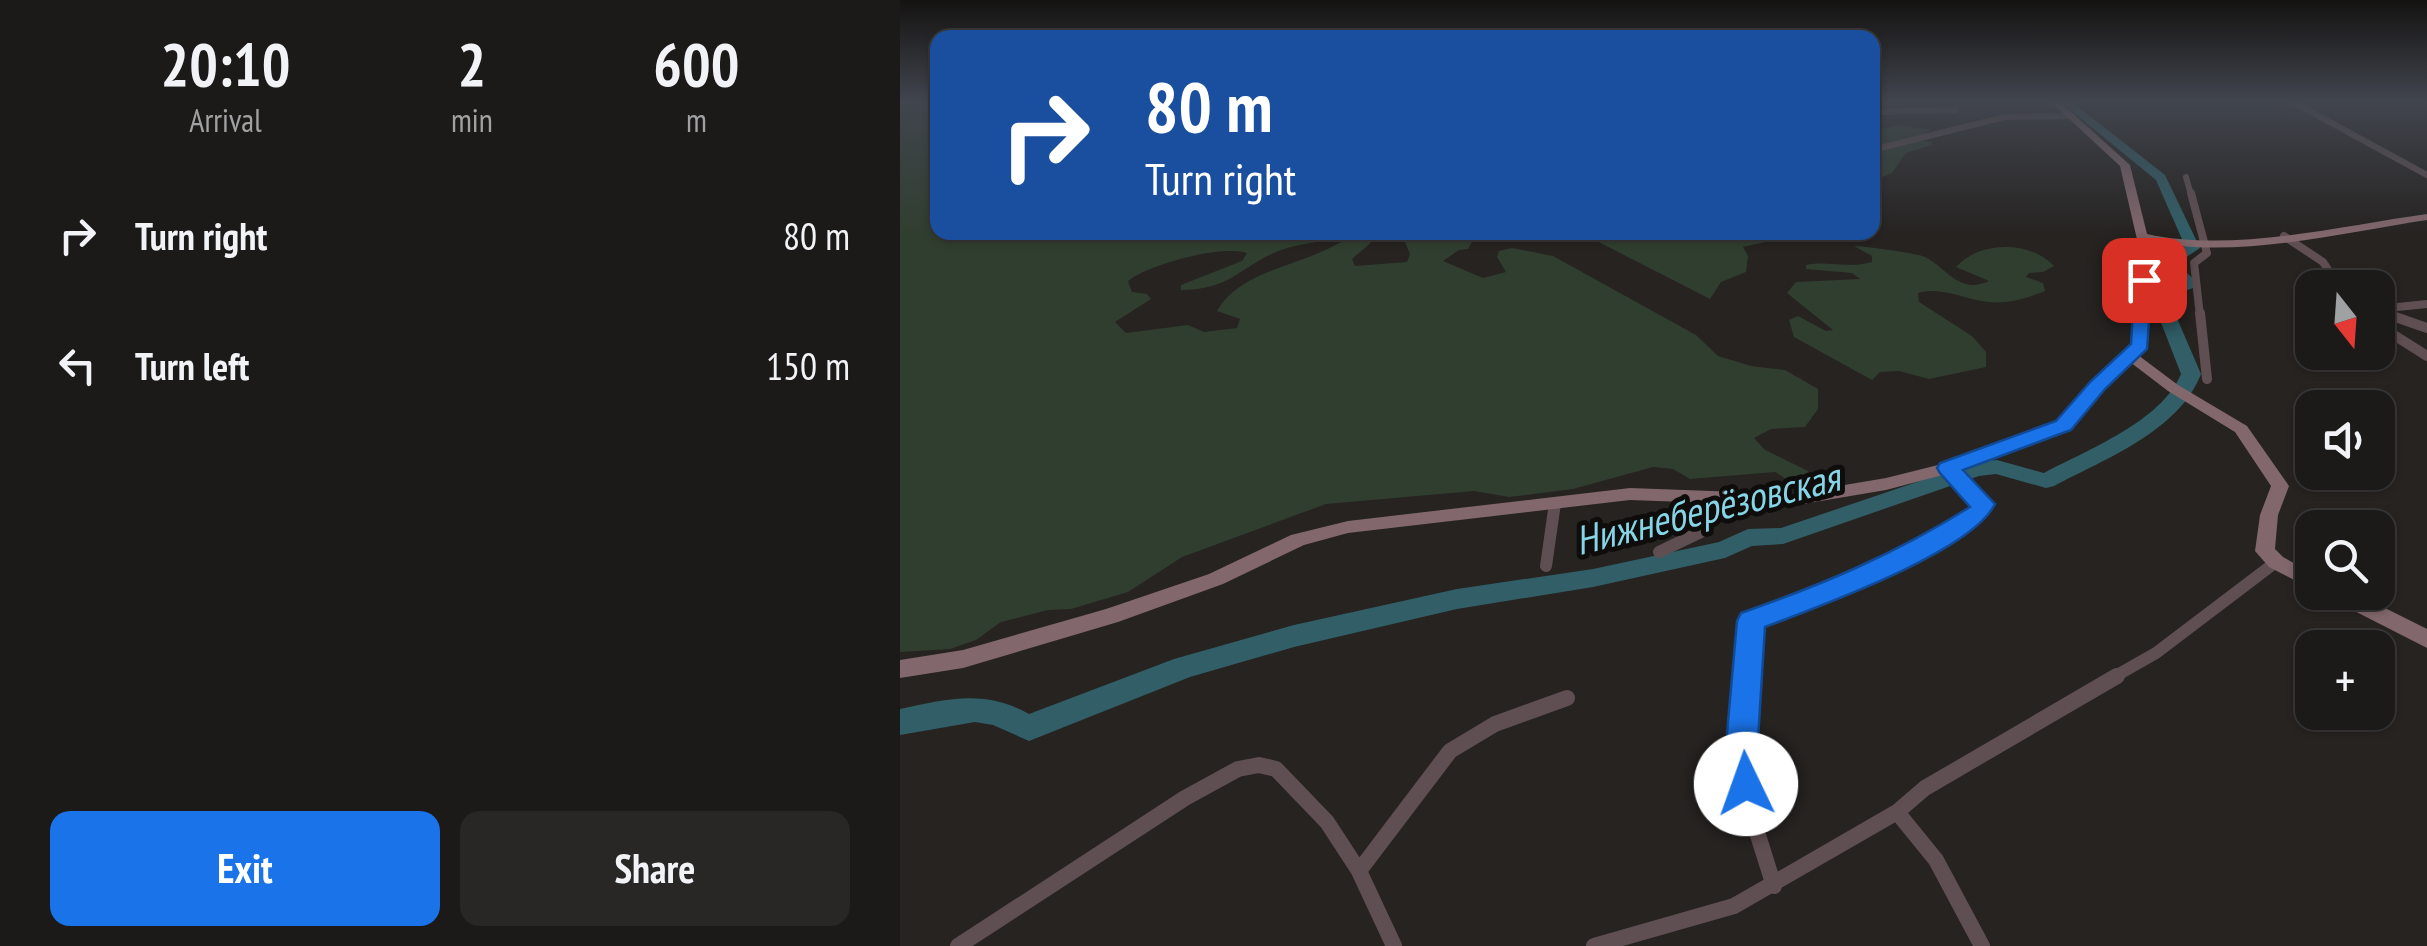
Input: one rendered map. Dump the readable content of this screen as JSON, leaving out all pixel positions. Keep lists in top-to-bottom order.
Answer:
{
  "water": ["Нижнеберёзовская"],
  "north": "bottom",
  "page": {
    "eta": [
      "20:10",
      "Arrival",
      "2",
      "min",
      "600",
      "m"
    ],
    "turn": ["80 m", "Turn right"],
    "list": [
      {
        "name": "Turn right",
        "value": "80 m"
      },
      {
        "name": "Turn left",
        "value": "150 m"
      }
    ],
    "map_buttons": "+",
    "buttons": ["Exit", "Share"]
  }
}
